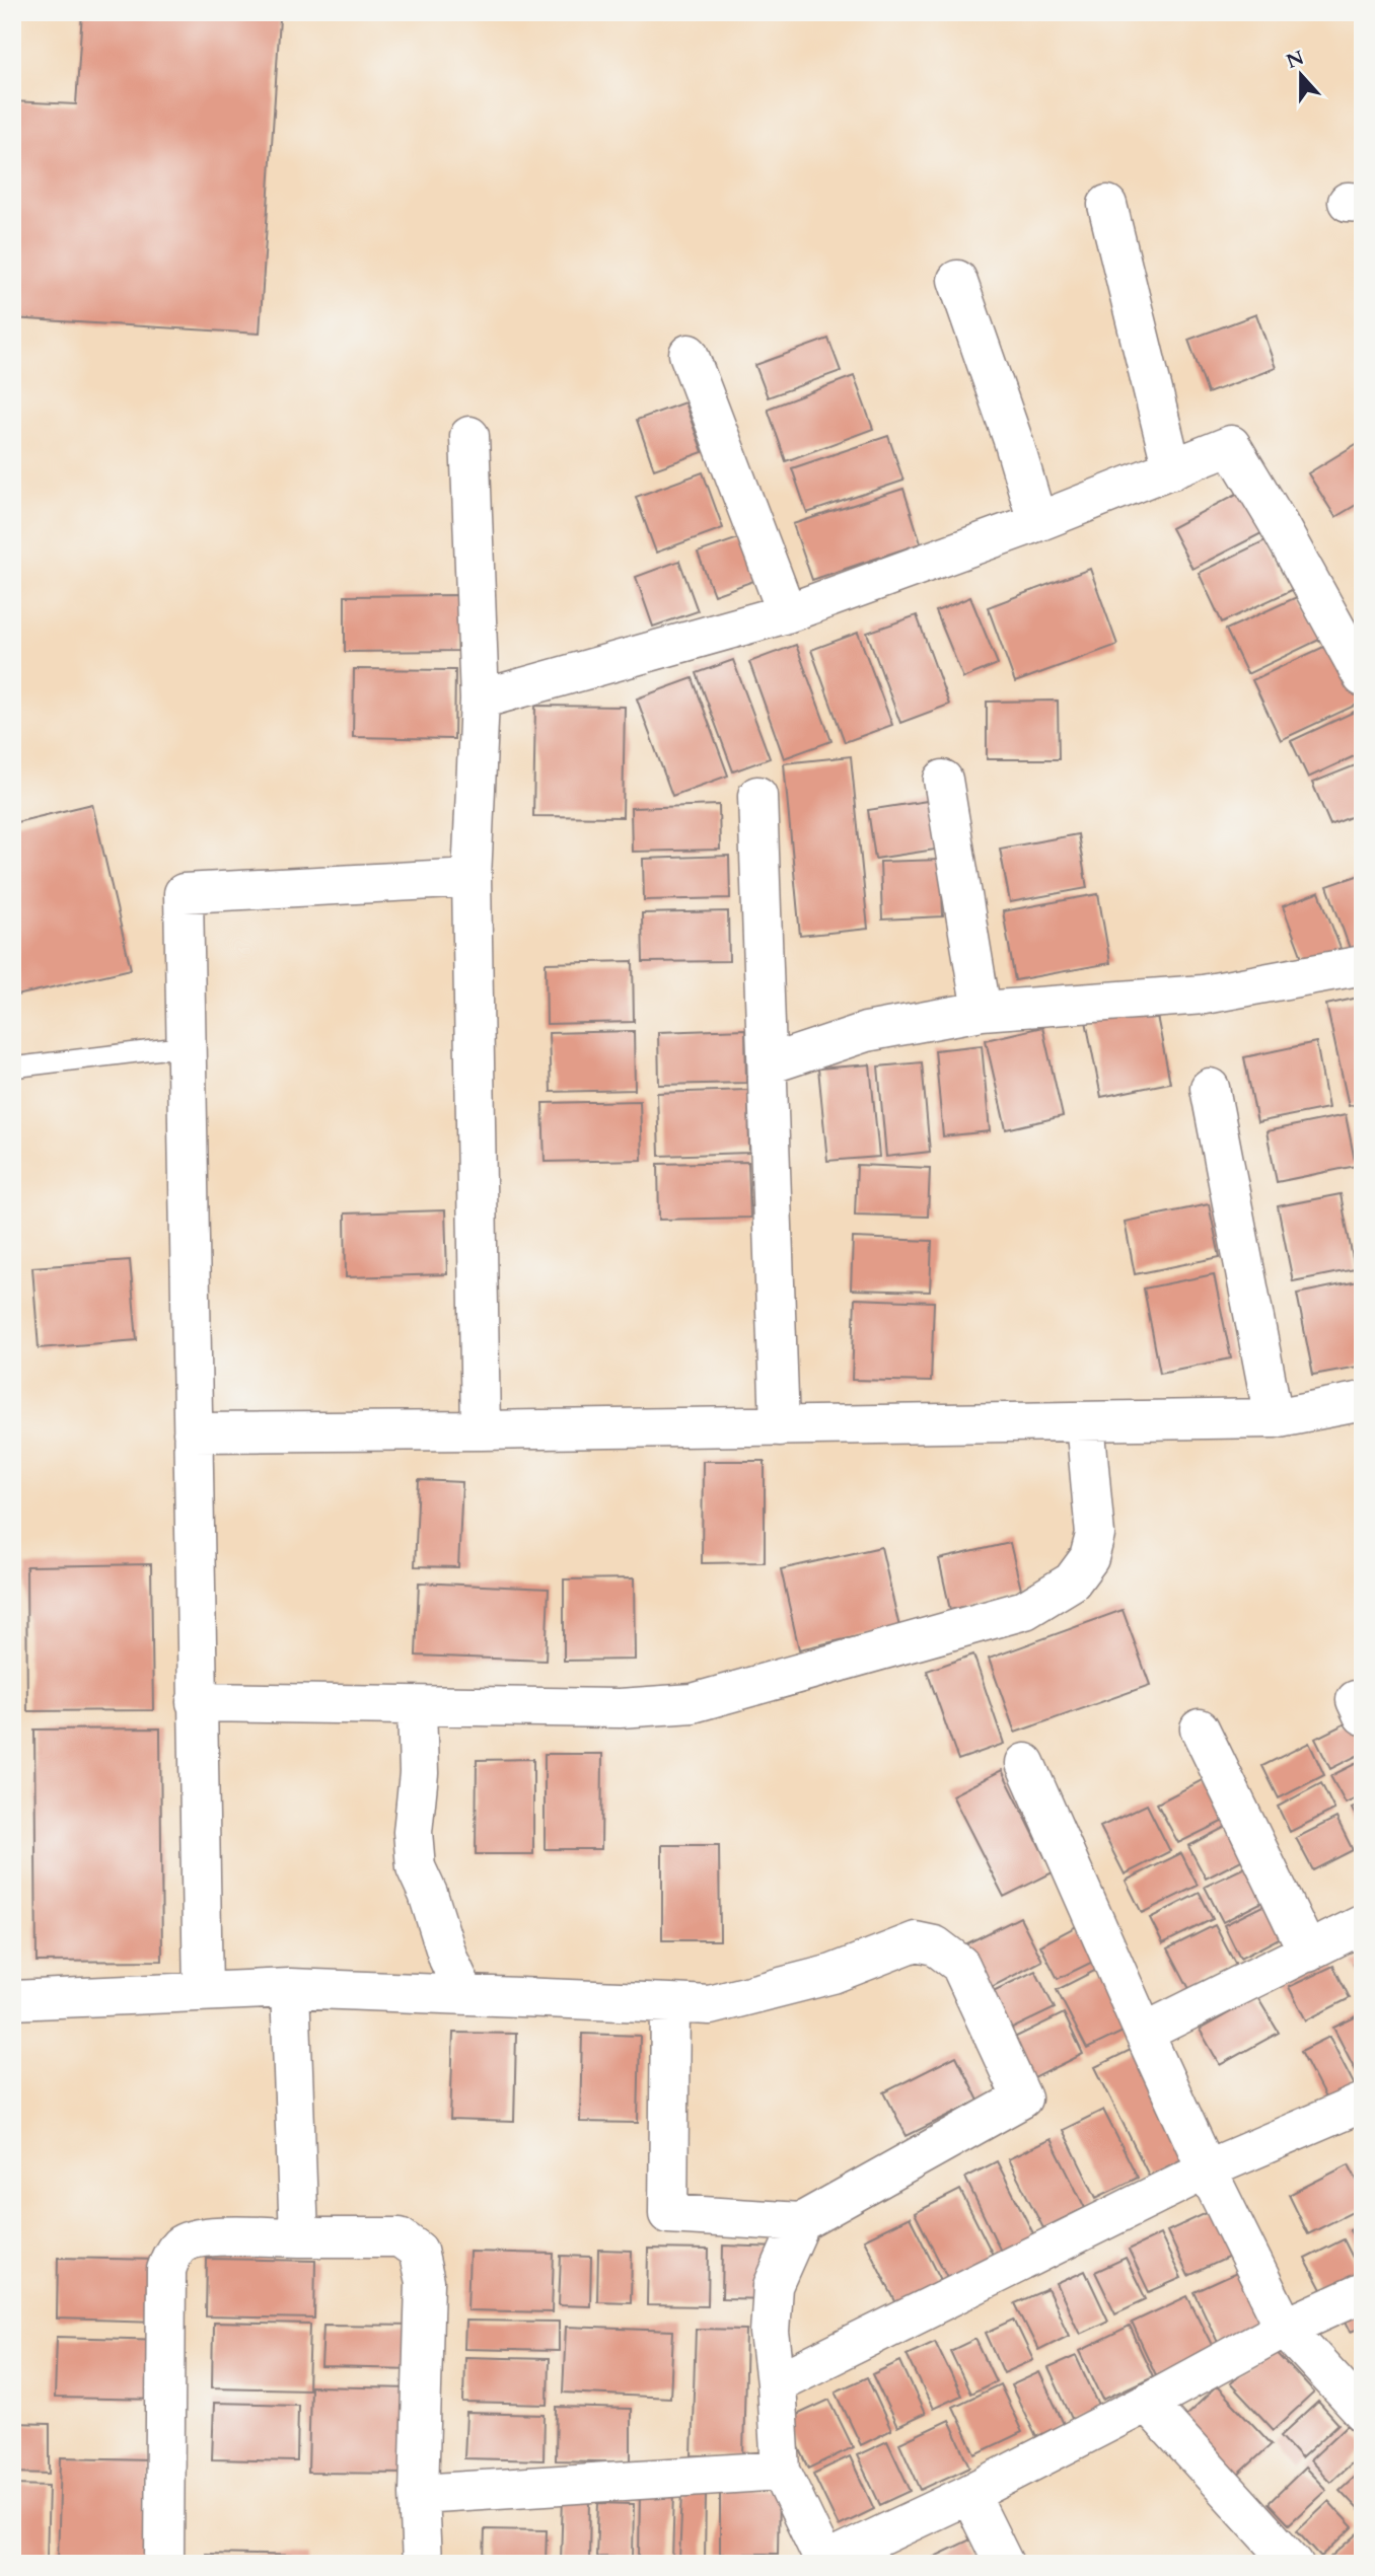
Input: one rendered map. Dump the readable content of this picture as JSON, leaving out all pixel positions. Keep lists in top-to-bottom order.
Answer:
{
  "north": "top"
}
